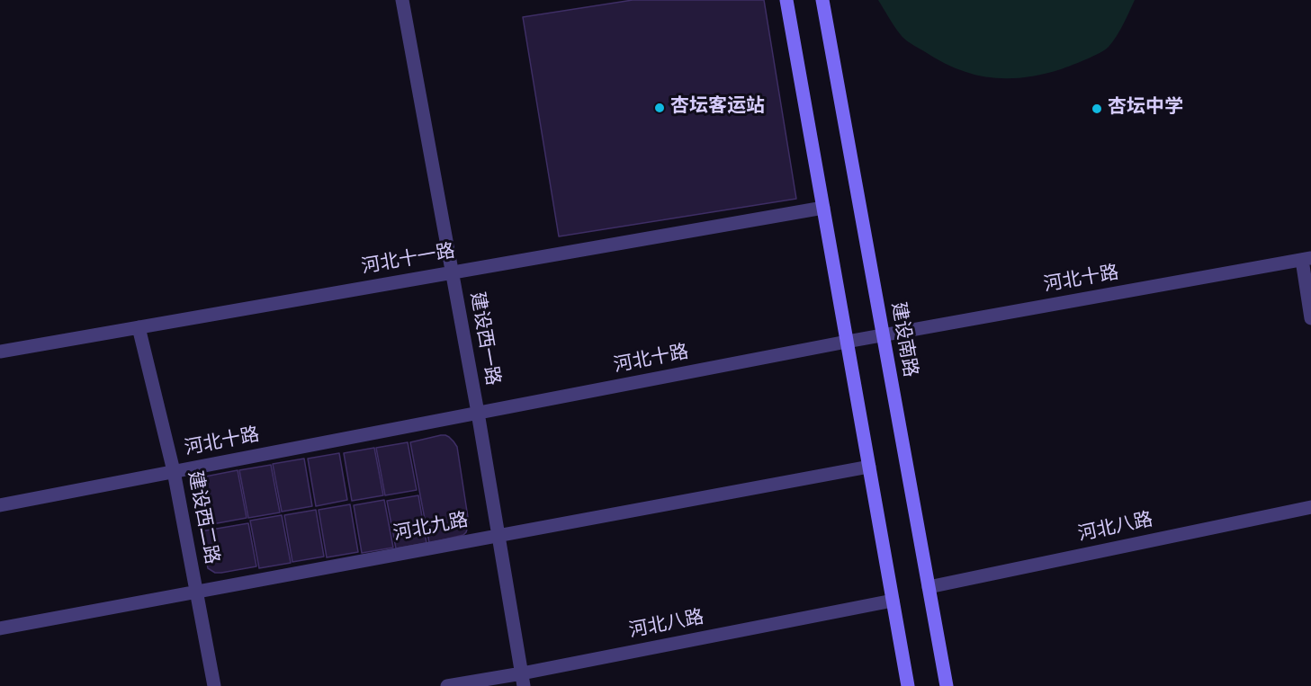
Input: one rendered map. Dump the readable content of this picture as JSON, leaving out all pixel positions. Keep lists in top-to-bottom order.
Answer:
{
  "streets": {
    "main road": ["建设南路"],
    "street": [
      "河北十一路",
      "河北十路",
      "建设西一路",
      "建设西二路",
      "河北九路",
      "河北八路"
    ]
  },
  "crossings": [
    ["河北十一路", "建设西一路"],
    ["河北十一路", "建设西二路"],
    ["河北十路", "建设西一路"],
    ["河北十路", "建设南路"],
    ["河北十路", "建设西二路"],
    ["建设西一路", "河北九路"],
    ["建设西一路", "河北八路"],
    ["建设南路", "河北八路"],
    ["建设西二路", "河北九路"]
  ],
  "places": ["杏坛客运站", "杏坛中学"]
}
